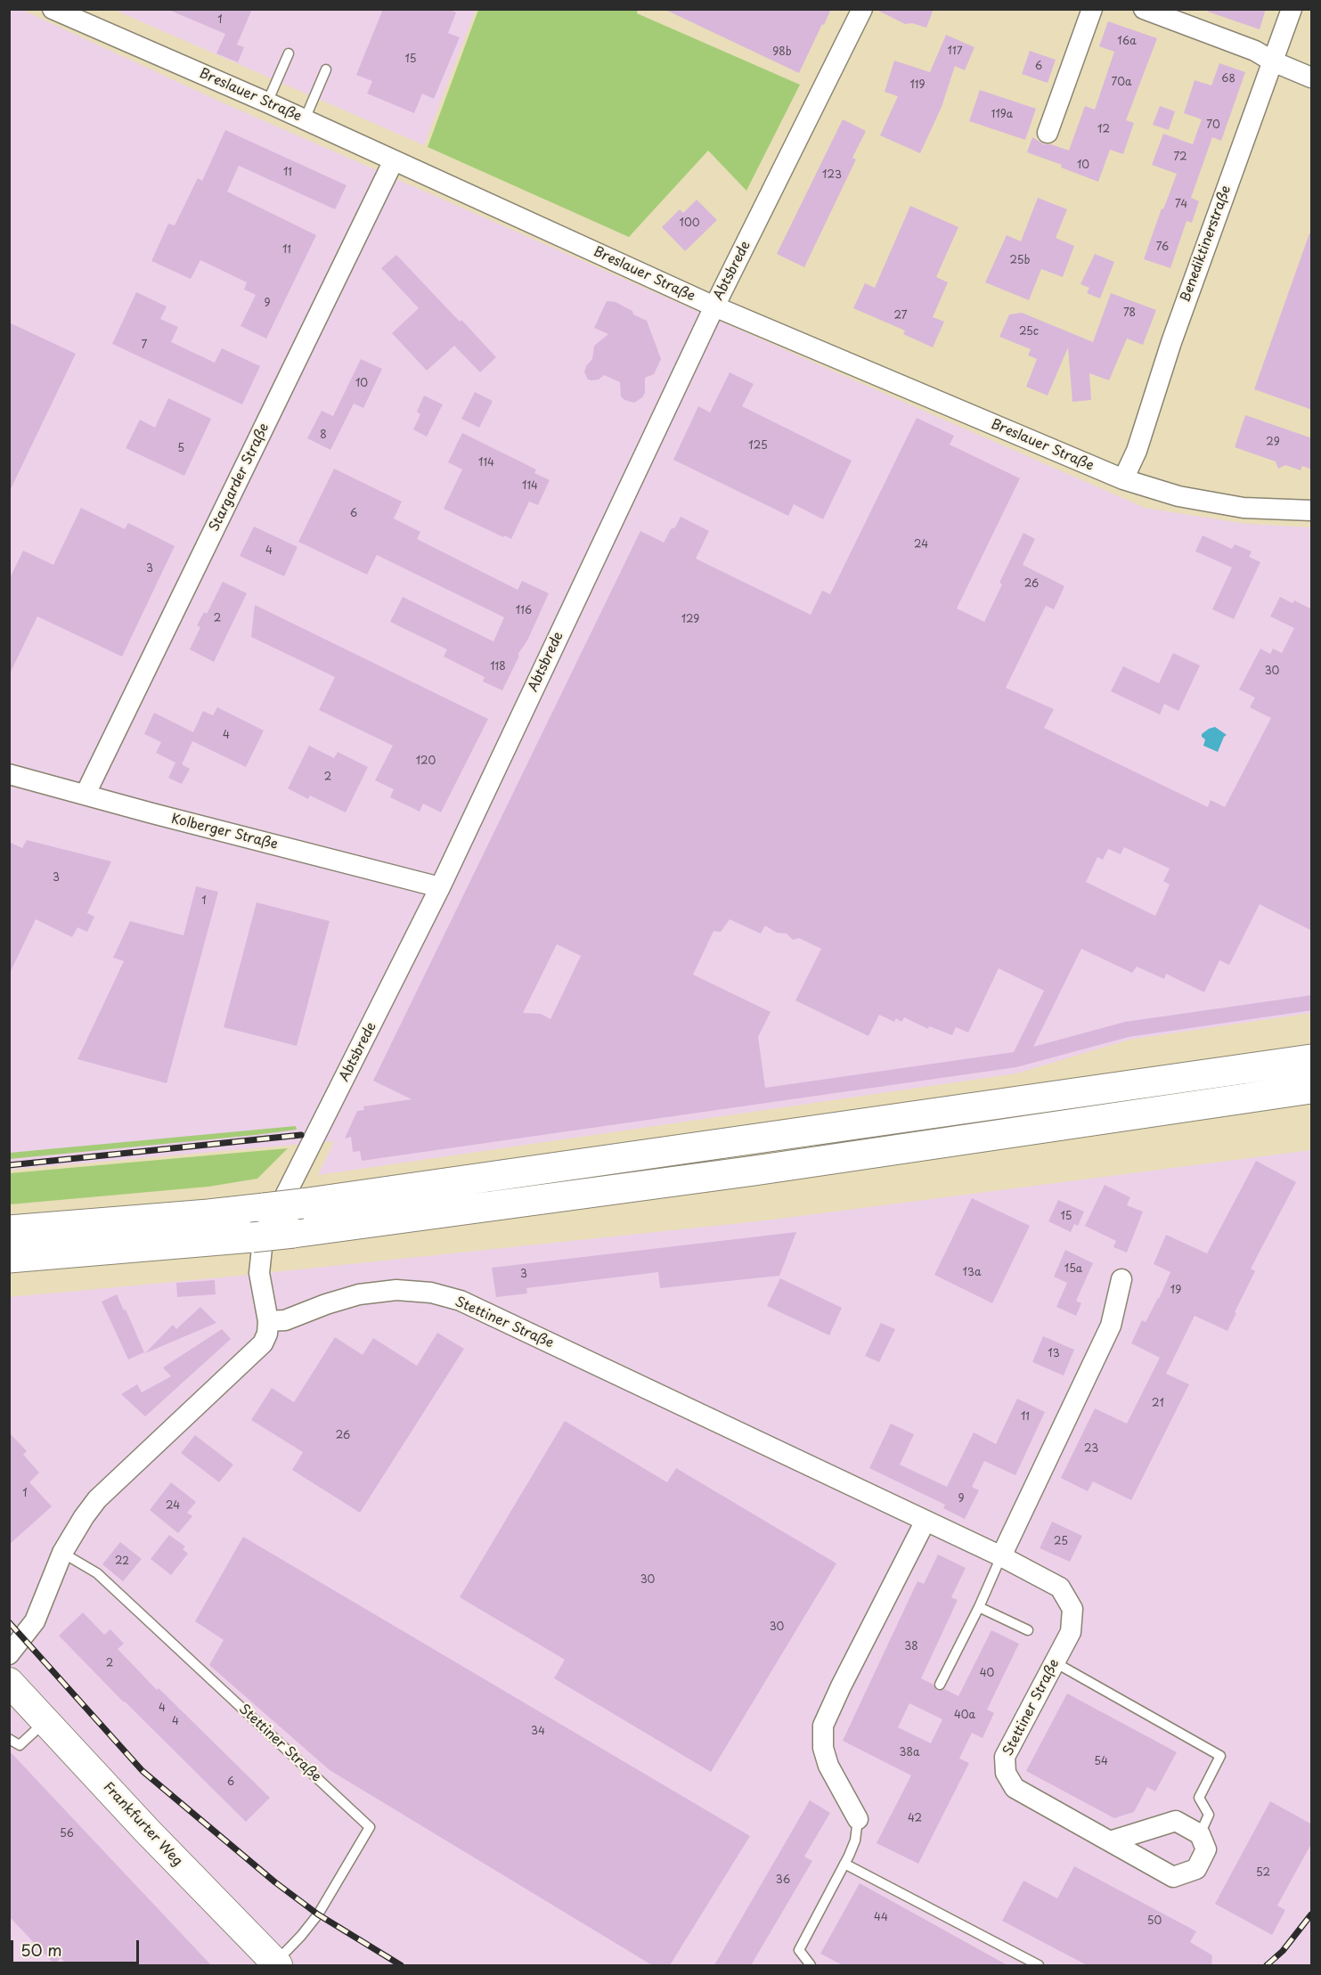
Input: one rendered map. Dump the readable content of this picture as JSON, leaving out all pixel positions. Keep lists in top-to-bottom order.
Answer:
{
  "streets": {
    "main road": ["Frankfurter Weg"],
    "street": [
      "Breslauer Straße",
      "Benediktinerstraße",
      "Abtsbrede",
      "Stargarder Straße",
      "Kolberger Straße",
      "Stettiner Straße"
    ]
  },
  "crossings": [
    ["Breslauer Straße", "Benediktinerstraße"],
    ["Breslauer Straße", "Abtsbrede"],
    ["Breslauer Straße", "Stargarder Straße"],
    ["Abtsbrede", "Kolberger Straße"],
    ["Abtsbrede", "Stettiner Straße"],
    ["Stargarder Straße", "Kolberger Straße"],
    ["Stettiner Straße", "Frankfurter Weg"]
  ],
  "house_numbers": [
    "1",
    "16a",
    "117",
    "98b",
    "15",
    "6",
    "68",
    "70a",
    "119",
    "119a",
    "70",
    "12",
    "72",
    "10",
    "11",
    "123",
    "74",
    "100",
    "76",
    "11",
    "25b",
    "9",
    "78",
    "27",
    "25c",
    "7",
    "10",
    "8",
    "29",
    "125",
    "5",
    "114",
    "114",
    "6",
    "24",
    "4",
    "3",
    "26",
    "116",
    "2",
    "129",
    "118",
    "30",
    "4",
    "120",
    "2",
    "3",
    "1",
    "15",
    "15a",
    "13a",
    "3",
    "19",
    "13",
    "21",
    "11",
    "26",
    "23",
    "1",
    "9",
    "24",
    "25",
    "22",
    "30",
    "30",
    "38",
    "2",
    "40",
    "4",
    "40a",
    "4",
    "34",
    "38a",
    "54",
    "6",
    "42",
    "56",
    "52",
    "36",
    "44",
    "50"
  ],
  "scale_bar": "50 m"
}
